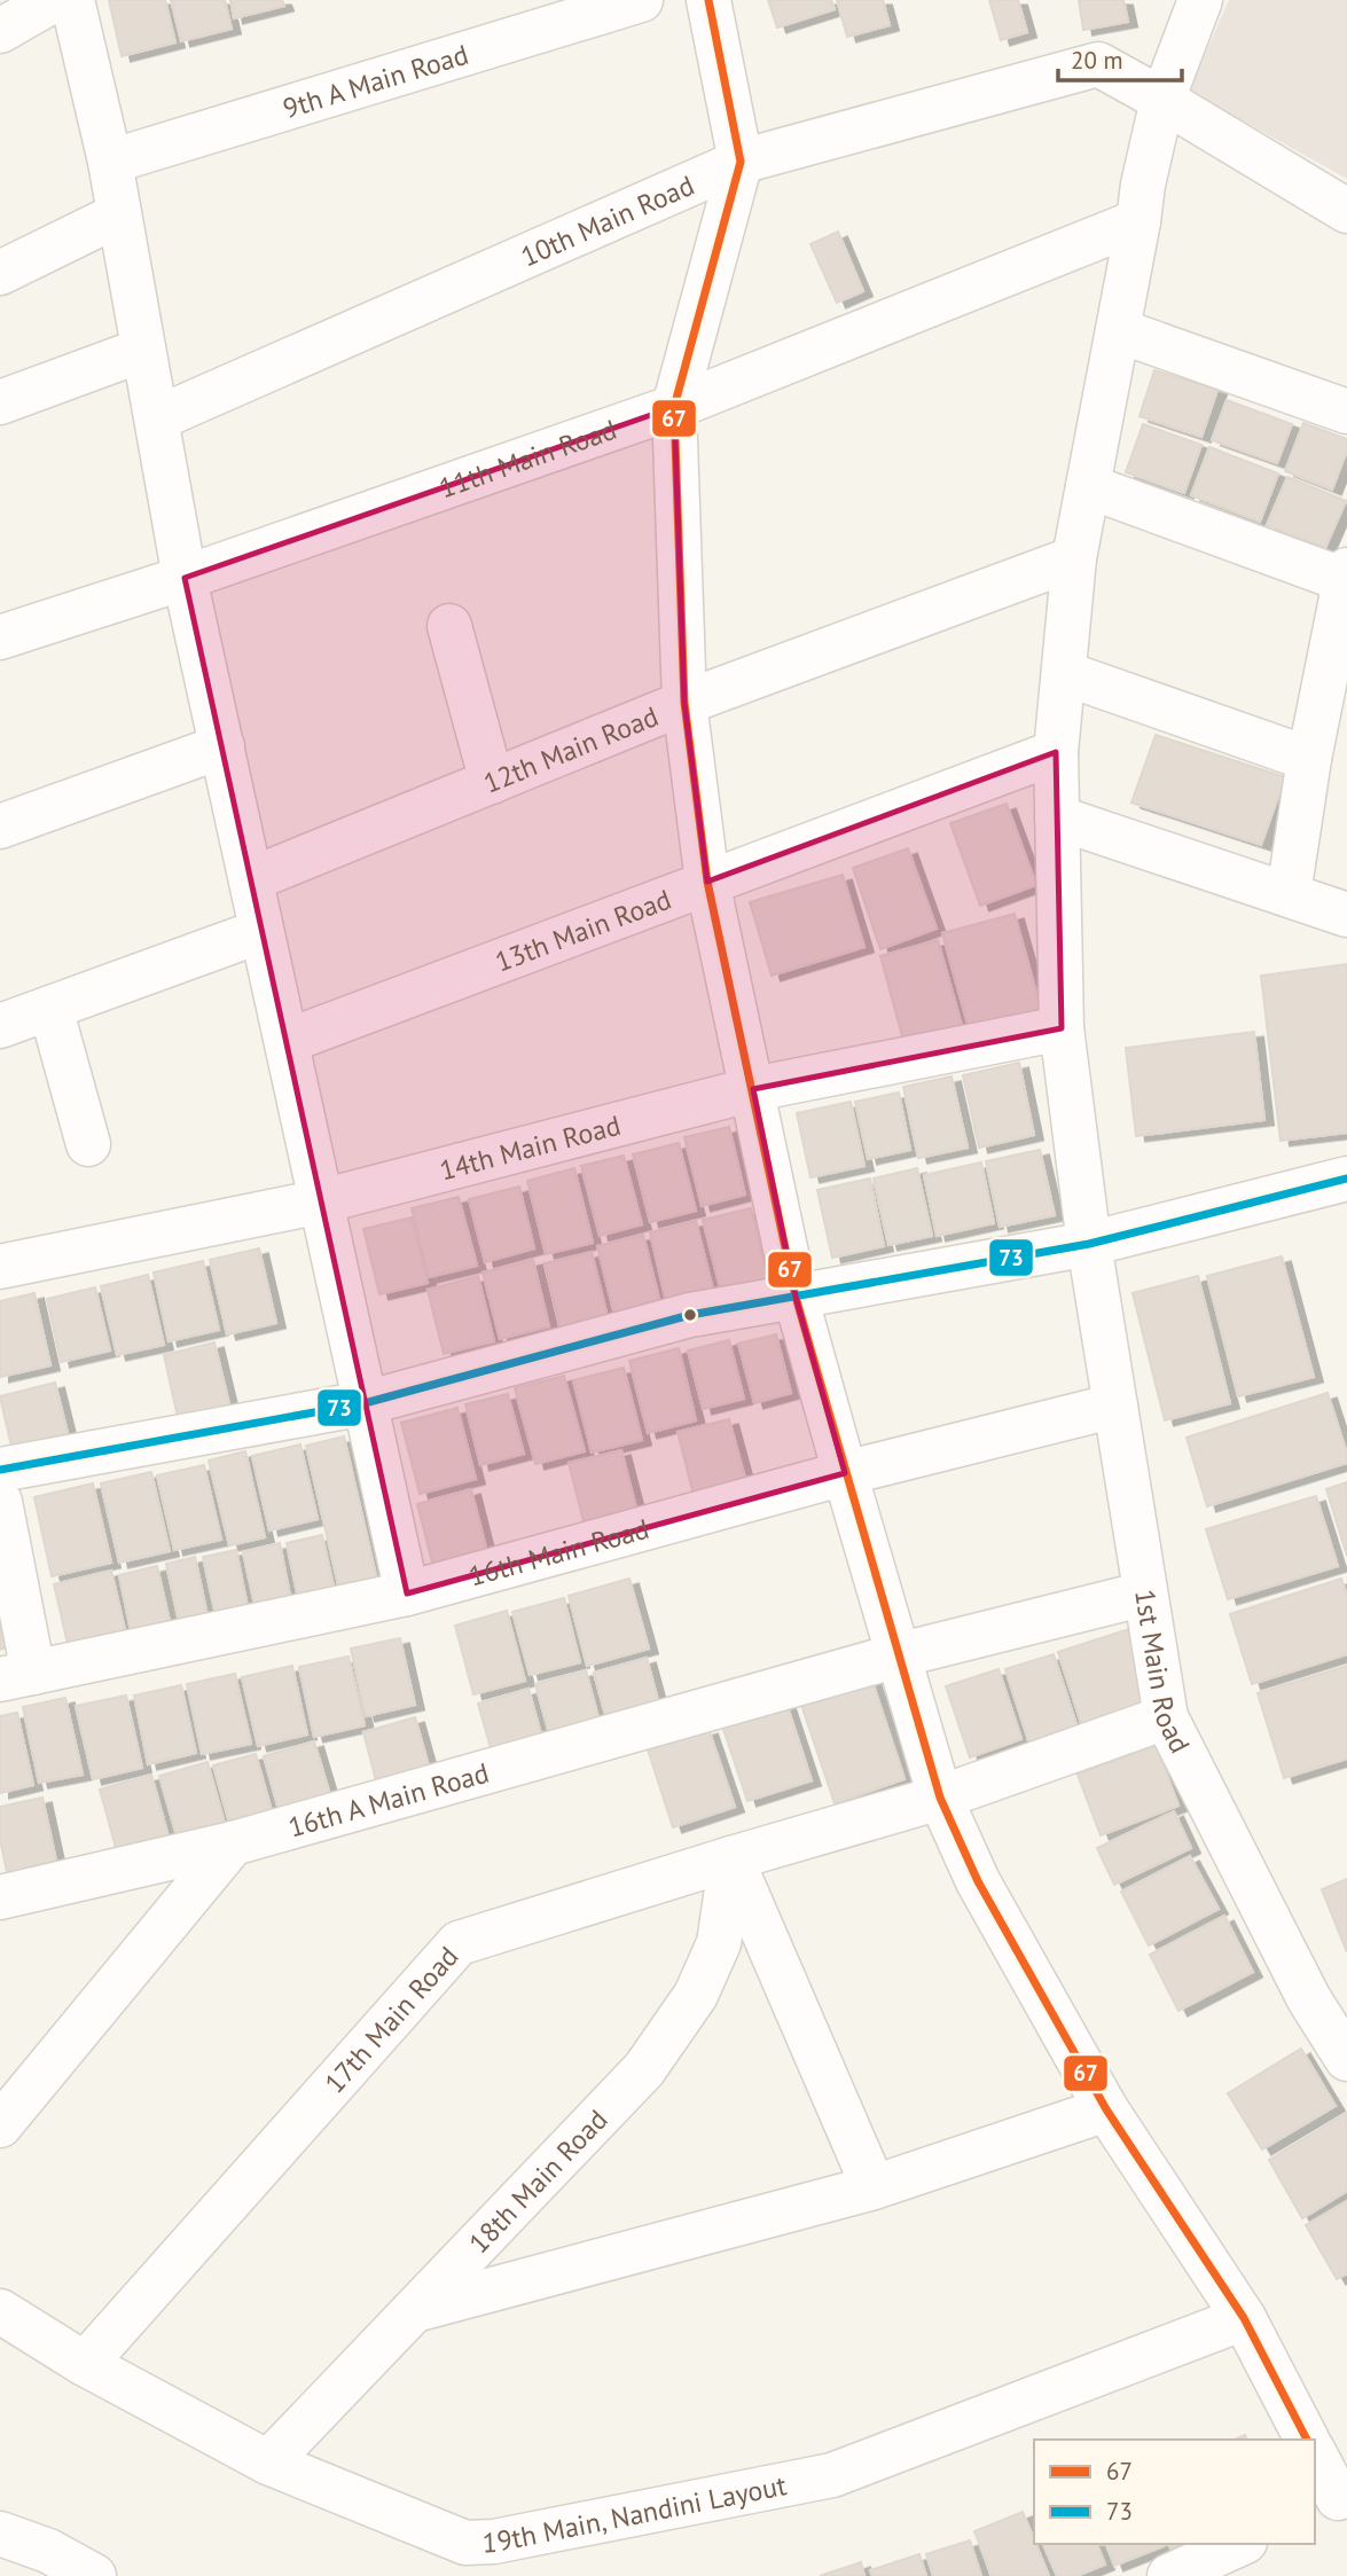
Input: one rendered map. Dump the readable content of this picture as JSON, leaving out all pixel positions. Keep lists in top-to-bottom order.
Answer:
{
  "streets": {
    "street": [
      "9th A Main Road",
      "10th Main Road",
      "11th Main Road",
      "12th Main Road",
      "13th Main Road",
      "14th Main Road",
      "16th Main Road",
      "1st Main Road",
      "16th A Main Road",
      "17th Main Road",
      "18th Main Road",
      "19th Main, Nandini Layout"
    ]
  },
  "crossings": [
    ["10th Main Road", "1st Main Road"],
    ["11th Main Road", "1st Main Road"],
    ["12th Main Road", "1st Main Road"],
    ["13th Main Road", "1st Main Road"],
    ["14th Main Road", "1st Main Road"],
    ["16th Main Road", "1st Main Road"],
    ["1st Main Road", "16th A Main Road"],
    ["1st Main Road", "17th Main Road"],
    ["17th Main Road", "18th Main Road"],
    ["17th Main Road", "19th Main, Nandini Layout"],
    ["18th Main Road", "19th Main, Nandini Layout"]
  ],
  "lines": ["transit line 67", "transit line 73"],
  "legend": ["67", "73"],
  "scale_bar": "20 m"
}
